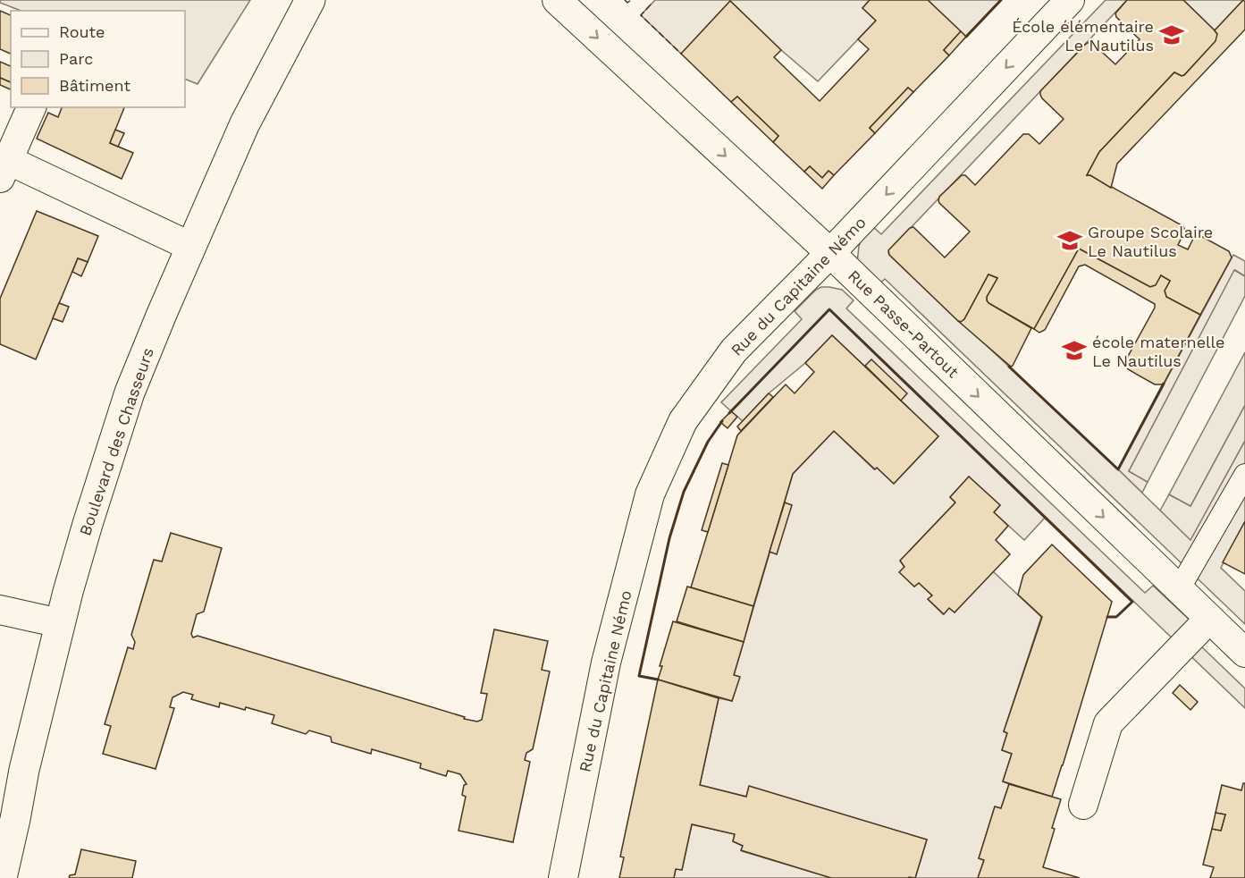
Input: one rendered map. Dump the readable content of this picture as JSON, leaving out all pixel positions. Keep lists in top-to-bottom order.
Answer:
{
  "streets": {
    "street": ["Rue du Capitaine Némo", "Rue Passe-Partout", "Boulevard des Chasseurs"]
  },
  "crossings": [
    ["Rue du Capitaine Némo", "Rue Passe-Partout"]
  ],
  "one_way": ["Rue Passe-Partout"],
  "places": {
    "school or university": ["École élémentaire Le Nautilus", "Groupe Scolaire Le Nautilus", "école maternelle Le Nautilus"]
  },
  "legend": ["Route", "Parc", "Bâtiment"]
}
